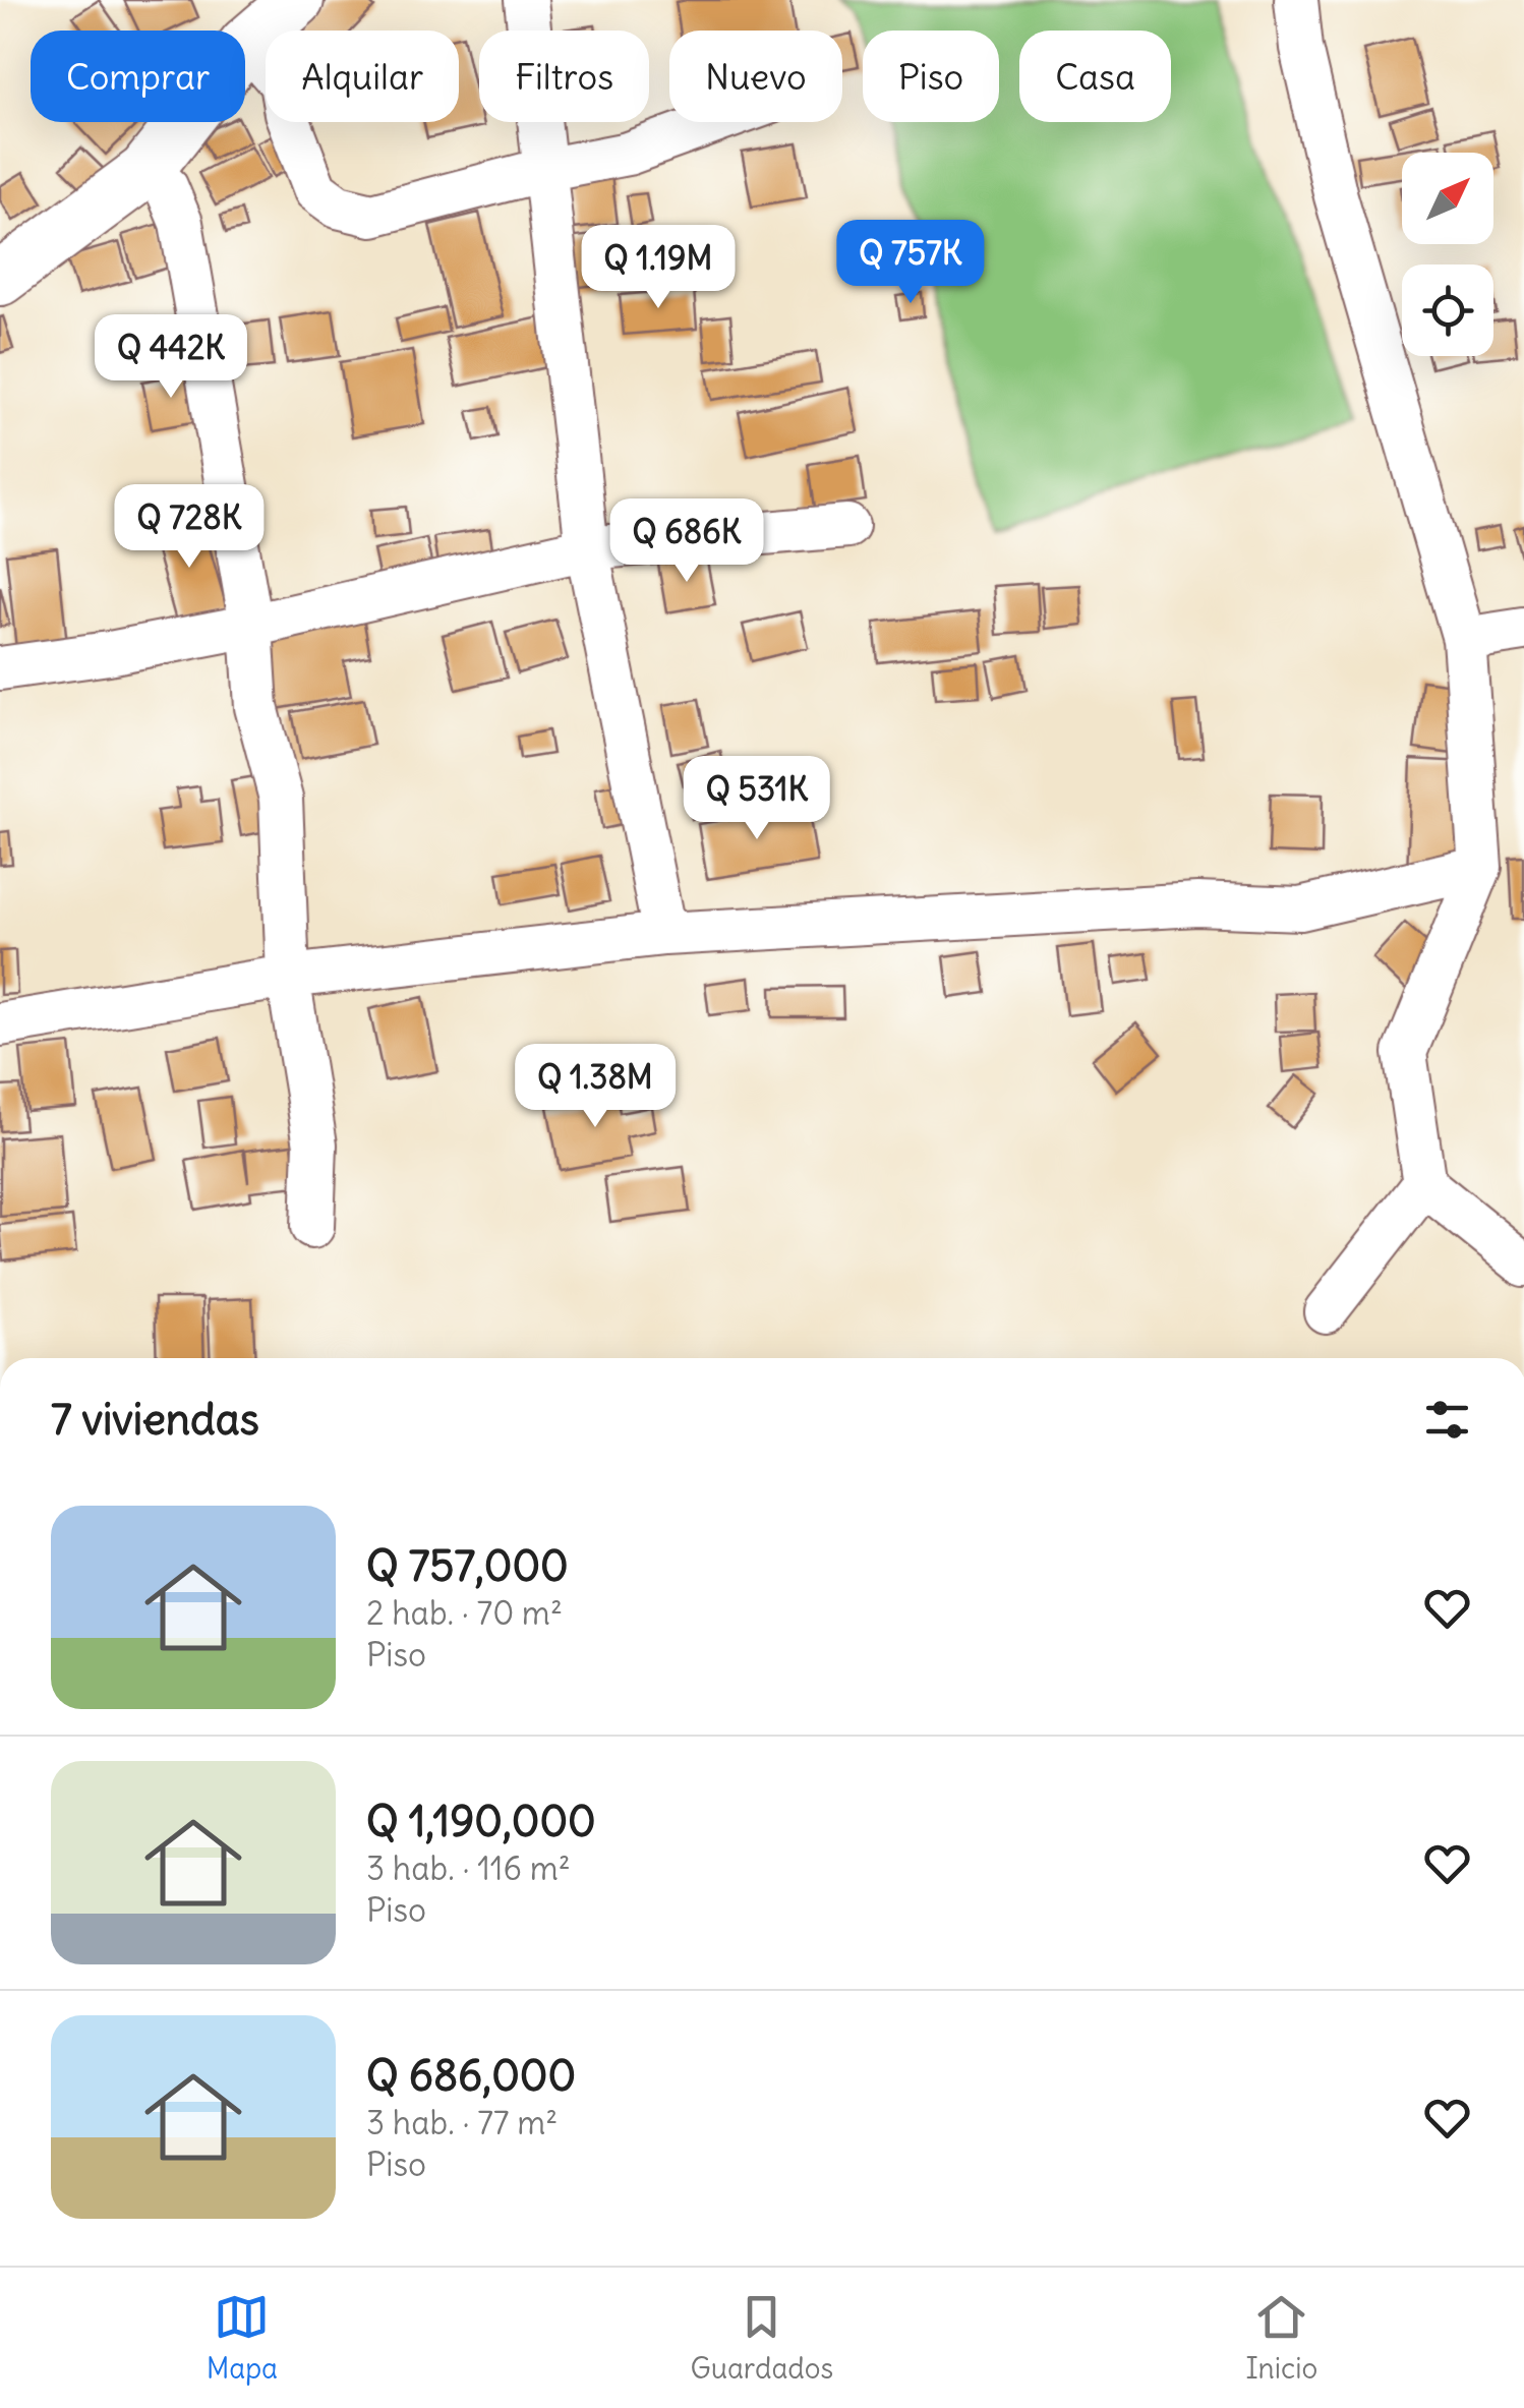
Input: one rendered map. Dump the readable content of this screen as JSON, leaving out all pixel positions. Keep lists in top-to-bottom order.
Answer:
{
  "north": "top right",
  "page": {
    "chip": [
      "Comprar",
      "Alquilar",
      "Filtros",
      "Nuevo",
      "Piso",
      "Casa"
    ],
    "price": [
      "Q 757K",
      "Q 1.19M",
      "Q 442K",
      "Q 728K",
      "Q 686K",
      "Q 531K",
      "Q 1.38M"
    ],
    "heading": "7 viviendas",
    "list": [
      {
        "name": "Q 757,000",
        "note": "2 hab. · 70 m² · Piso"
      },
      {
        "name": "Q 1,190,000",
        "note": "3 hab. · 116 m² · Piso"
      },
      {
        "name": "Q 686,000",
        "note": "3 hab. · 77 m² · Piso"
      }
    ],
    "tabs": ["Mapa", "Guardados", "Inicio"]
  }
}
